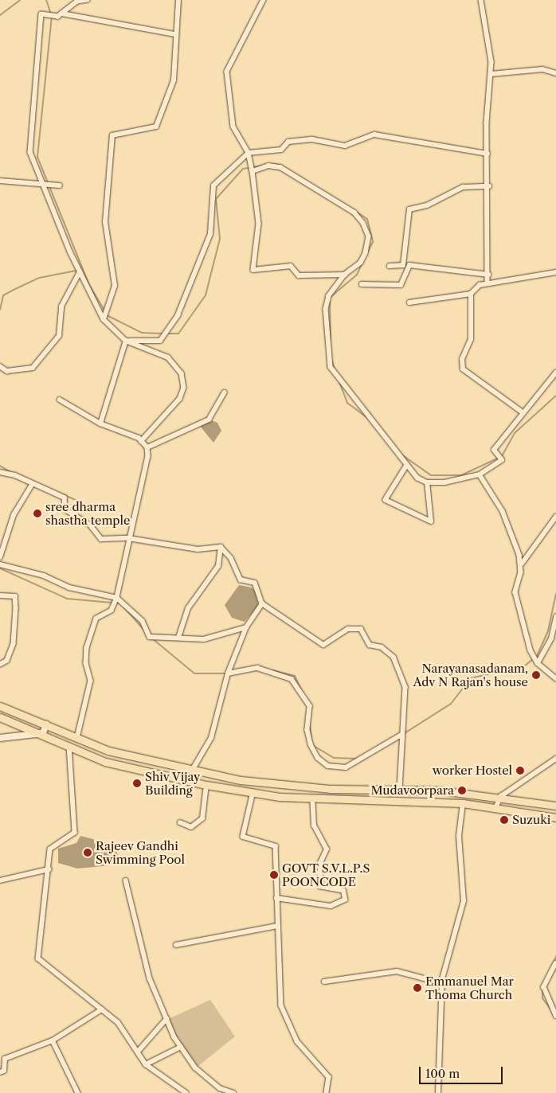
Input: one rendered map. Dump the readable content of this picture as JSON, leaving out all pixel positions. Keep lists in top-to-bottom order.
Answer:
{
  "places": [
    "sree dharma shastha temple",
    "Narayanasadanam, Adv N Rajan's house",
    "worker Hostel",
    "Shiv Vijay Building",
    "Mudavoorpara",
    "Suzuki",
    "Rajeev Gandhi Swimming Pool",
    "GOVT S.V.L.P.S POONCODE",
    "Emmanuel Mar Thoma Church"
  ],
  "scale_bar": "100 m"
}
